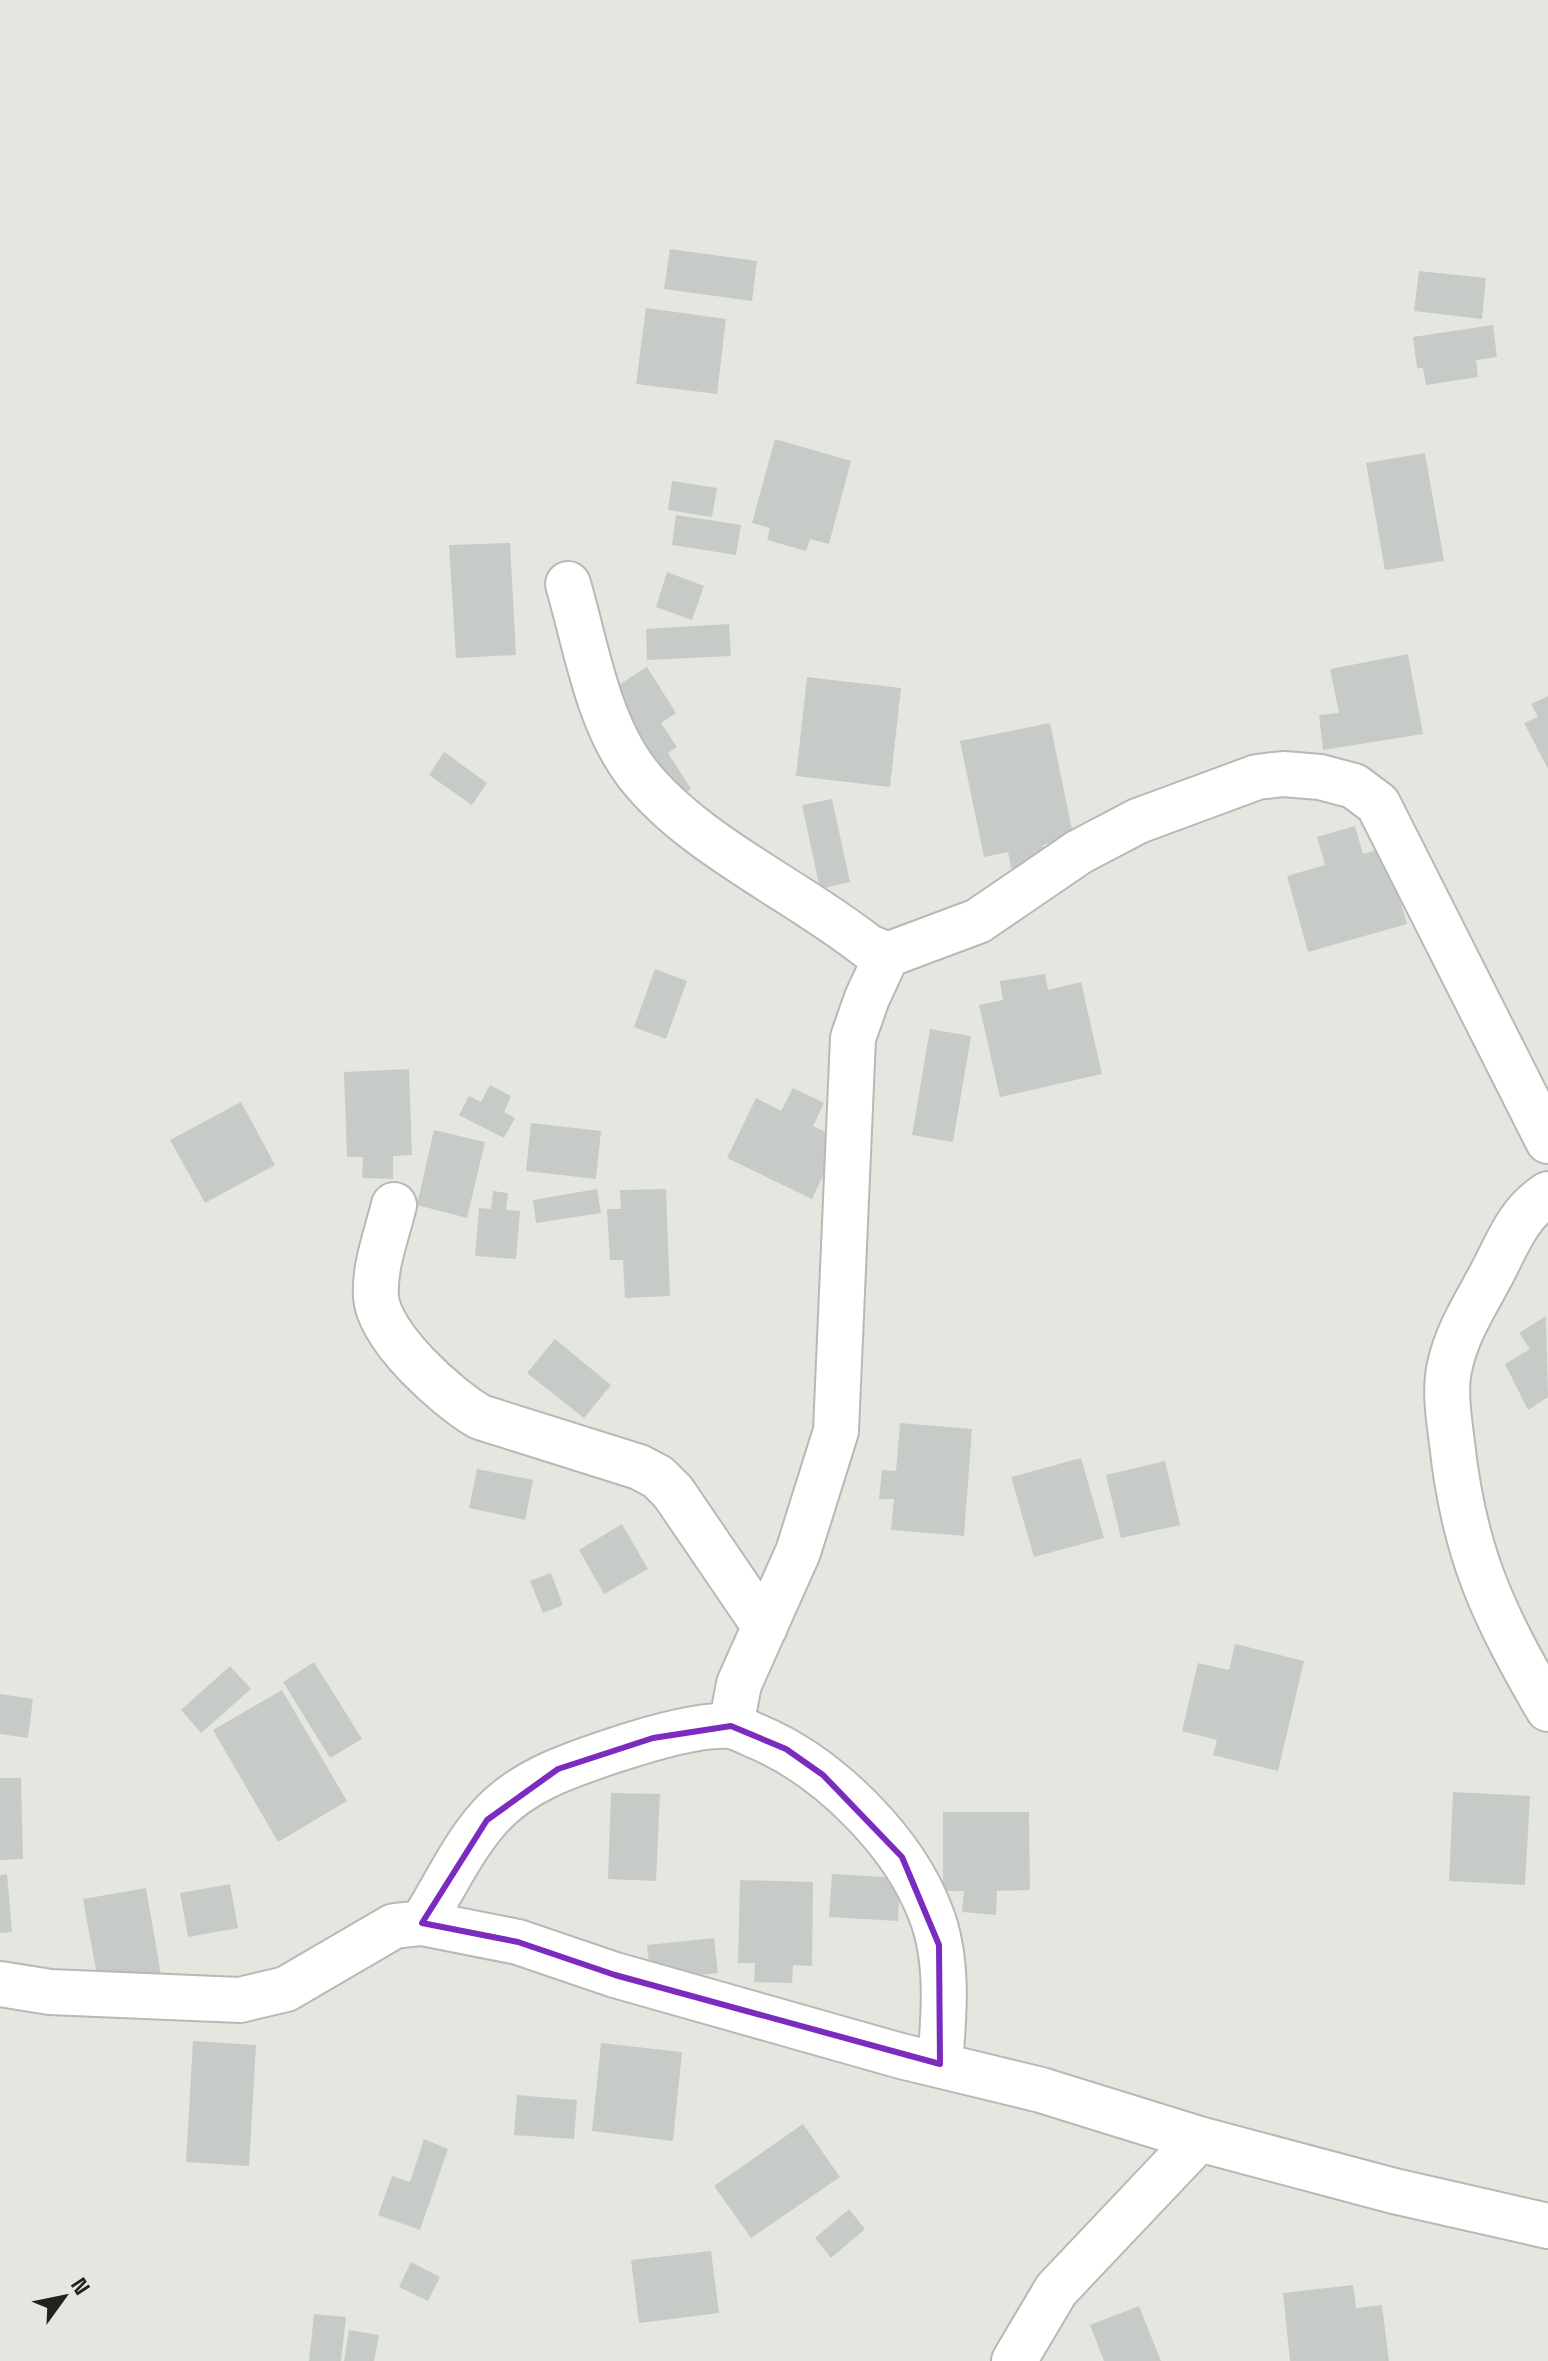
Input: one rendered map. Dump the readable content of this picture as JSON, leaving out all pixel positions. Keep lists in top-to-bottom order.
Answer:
{
  "north": "top right"
}
